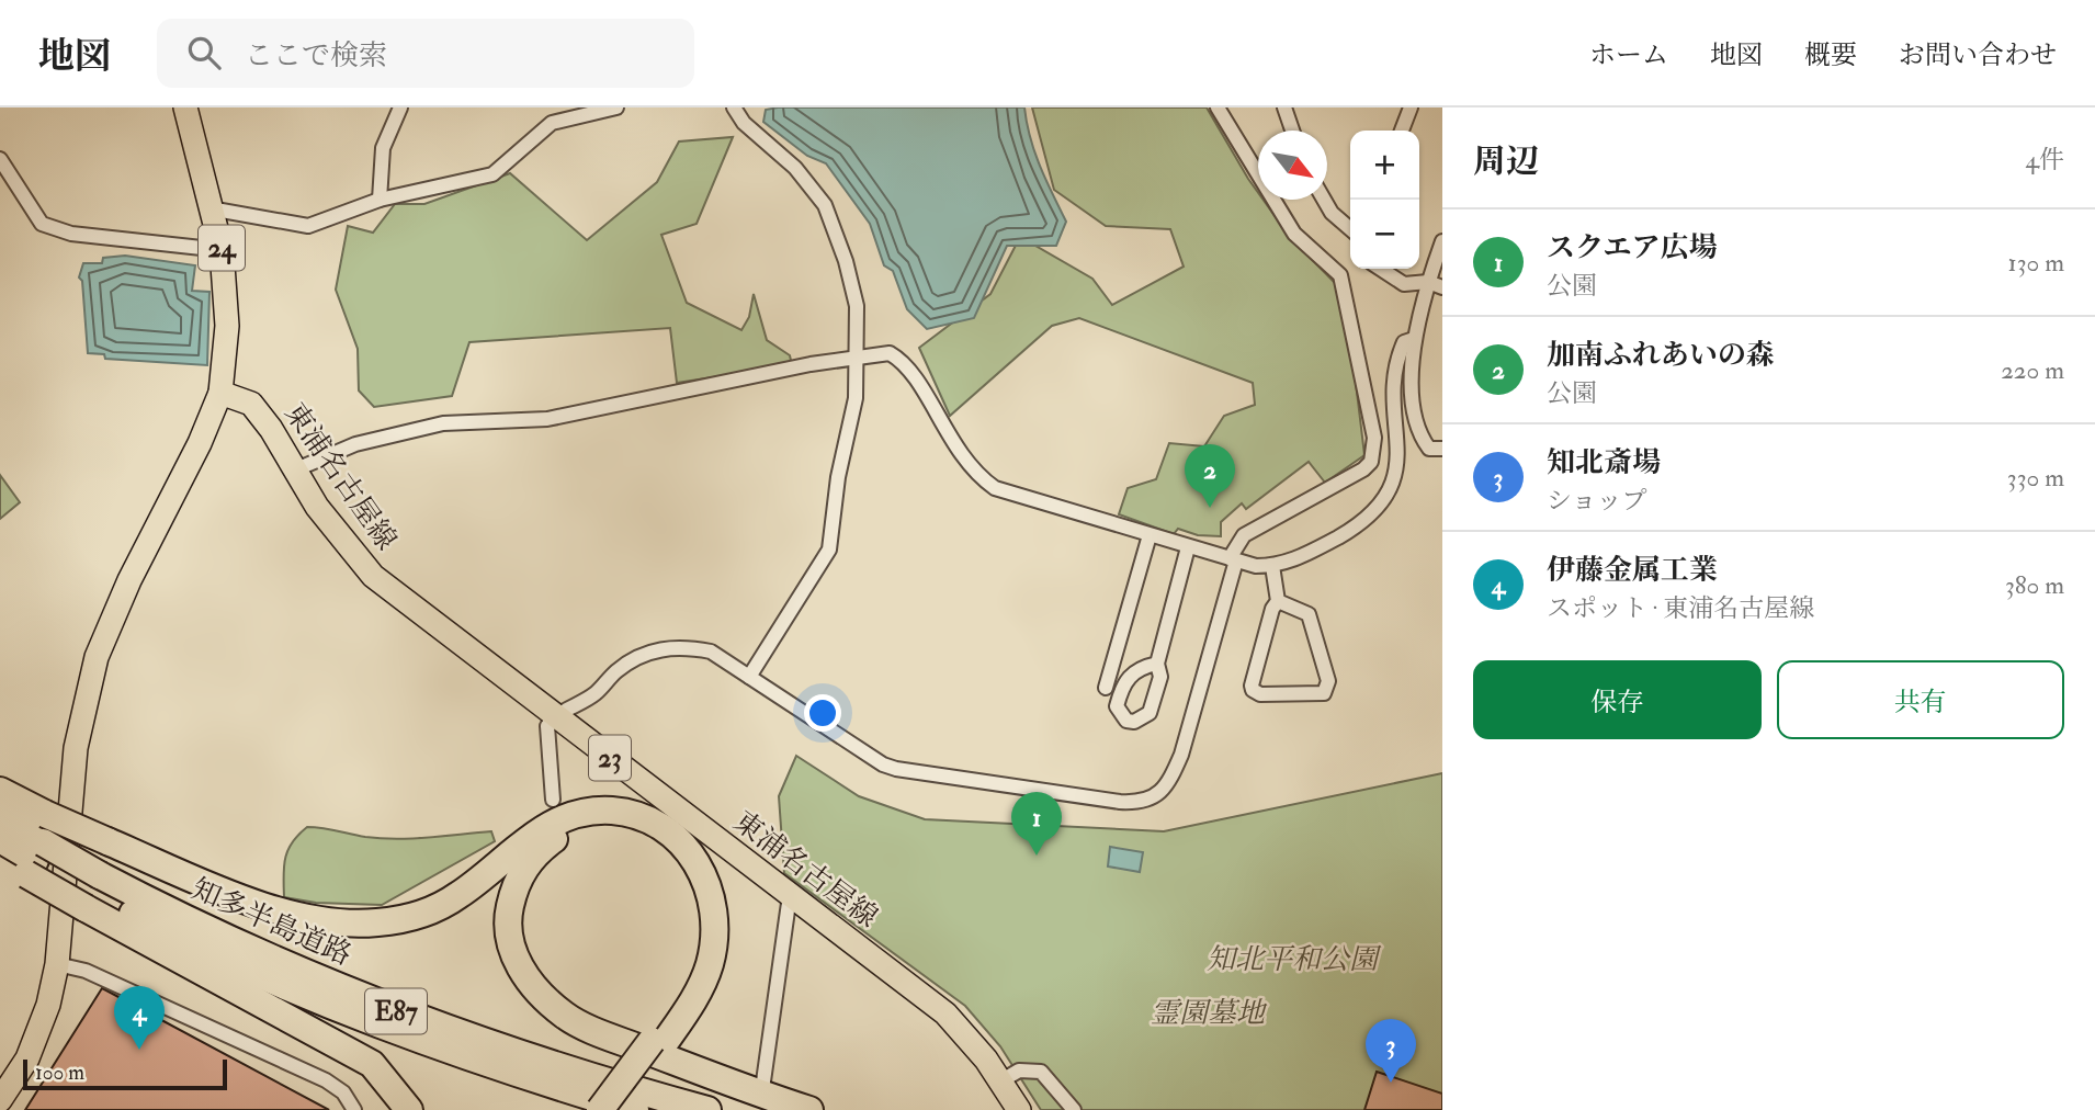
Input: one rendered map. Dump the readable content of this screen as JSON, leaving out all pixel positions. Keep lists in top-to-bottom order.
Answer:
{
  "streets": {
    "highway": ["知多半島道路", "E87"],
    "main road": ["24", "東浦名古屋線", "23"]
  },
  "crossings": [
    ["24", "東浦名古屋線"]
  ],
  "parks": ["知北平和公園", "霊園墓地"],
  "scale_bar": "100 m",
  "north": "bottom right",
  "page": {
    "header": "地図",
    "search": "ここで検索",
    "nav": [
      "ホーム",
      "地図",
      "概要",
      "お問い合わせ"
    ],
    "heading": ["周辺", "4件"],
    "map_buttons": ["+", "−"],
    "list": [
      {
        "mark": "1",
        "name": "スクエア広場",
        "note": "公園",
        "value": "130 m"
      },
      {
        "mark": "2",
        "name": "加南ふれあいの森",
        "note": "公園",
        "value": "220 m"
      },
      {
        "mark": "3",
        "name": "知北斎場",
        "note": "ショップ",
        "value": "330 m"
      },
      {
        "mark": "4",
        "name": "伊藤金属工業",
        "note": "スポット · 東浦名古屋線",
        "value": "380 m"
      }
    ],
    "pins": [
      "2",
      "1",
      "4",
      "3"
    ],
    "buttons": ["保存", "共有"],
    "scale": "100 m"
  }
}
